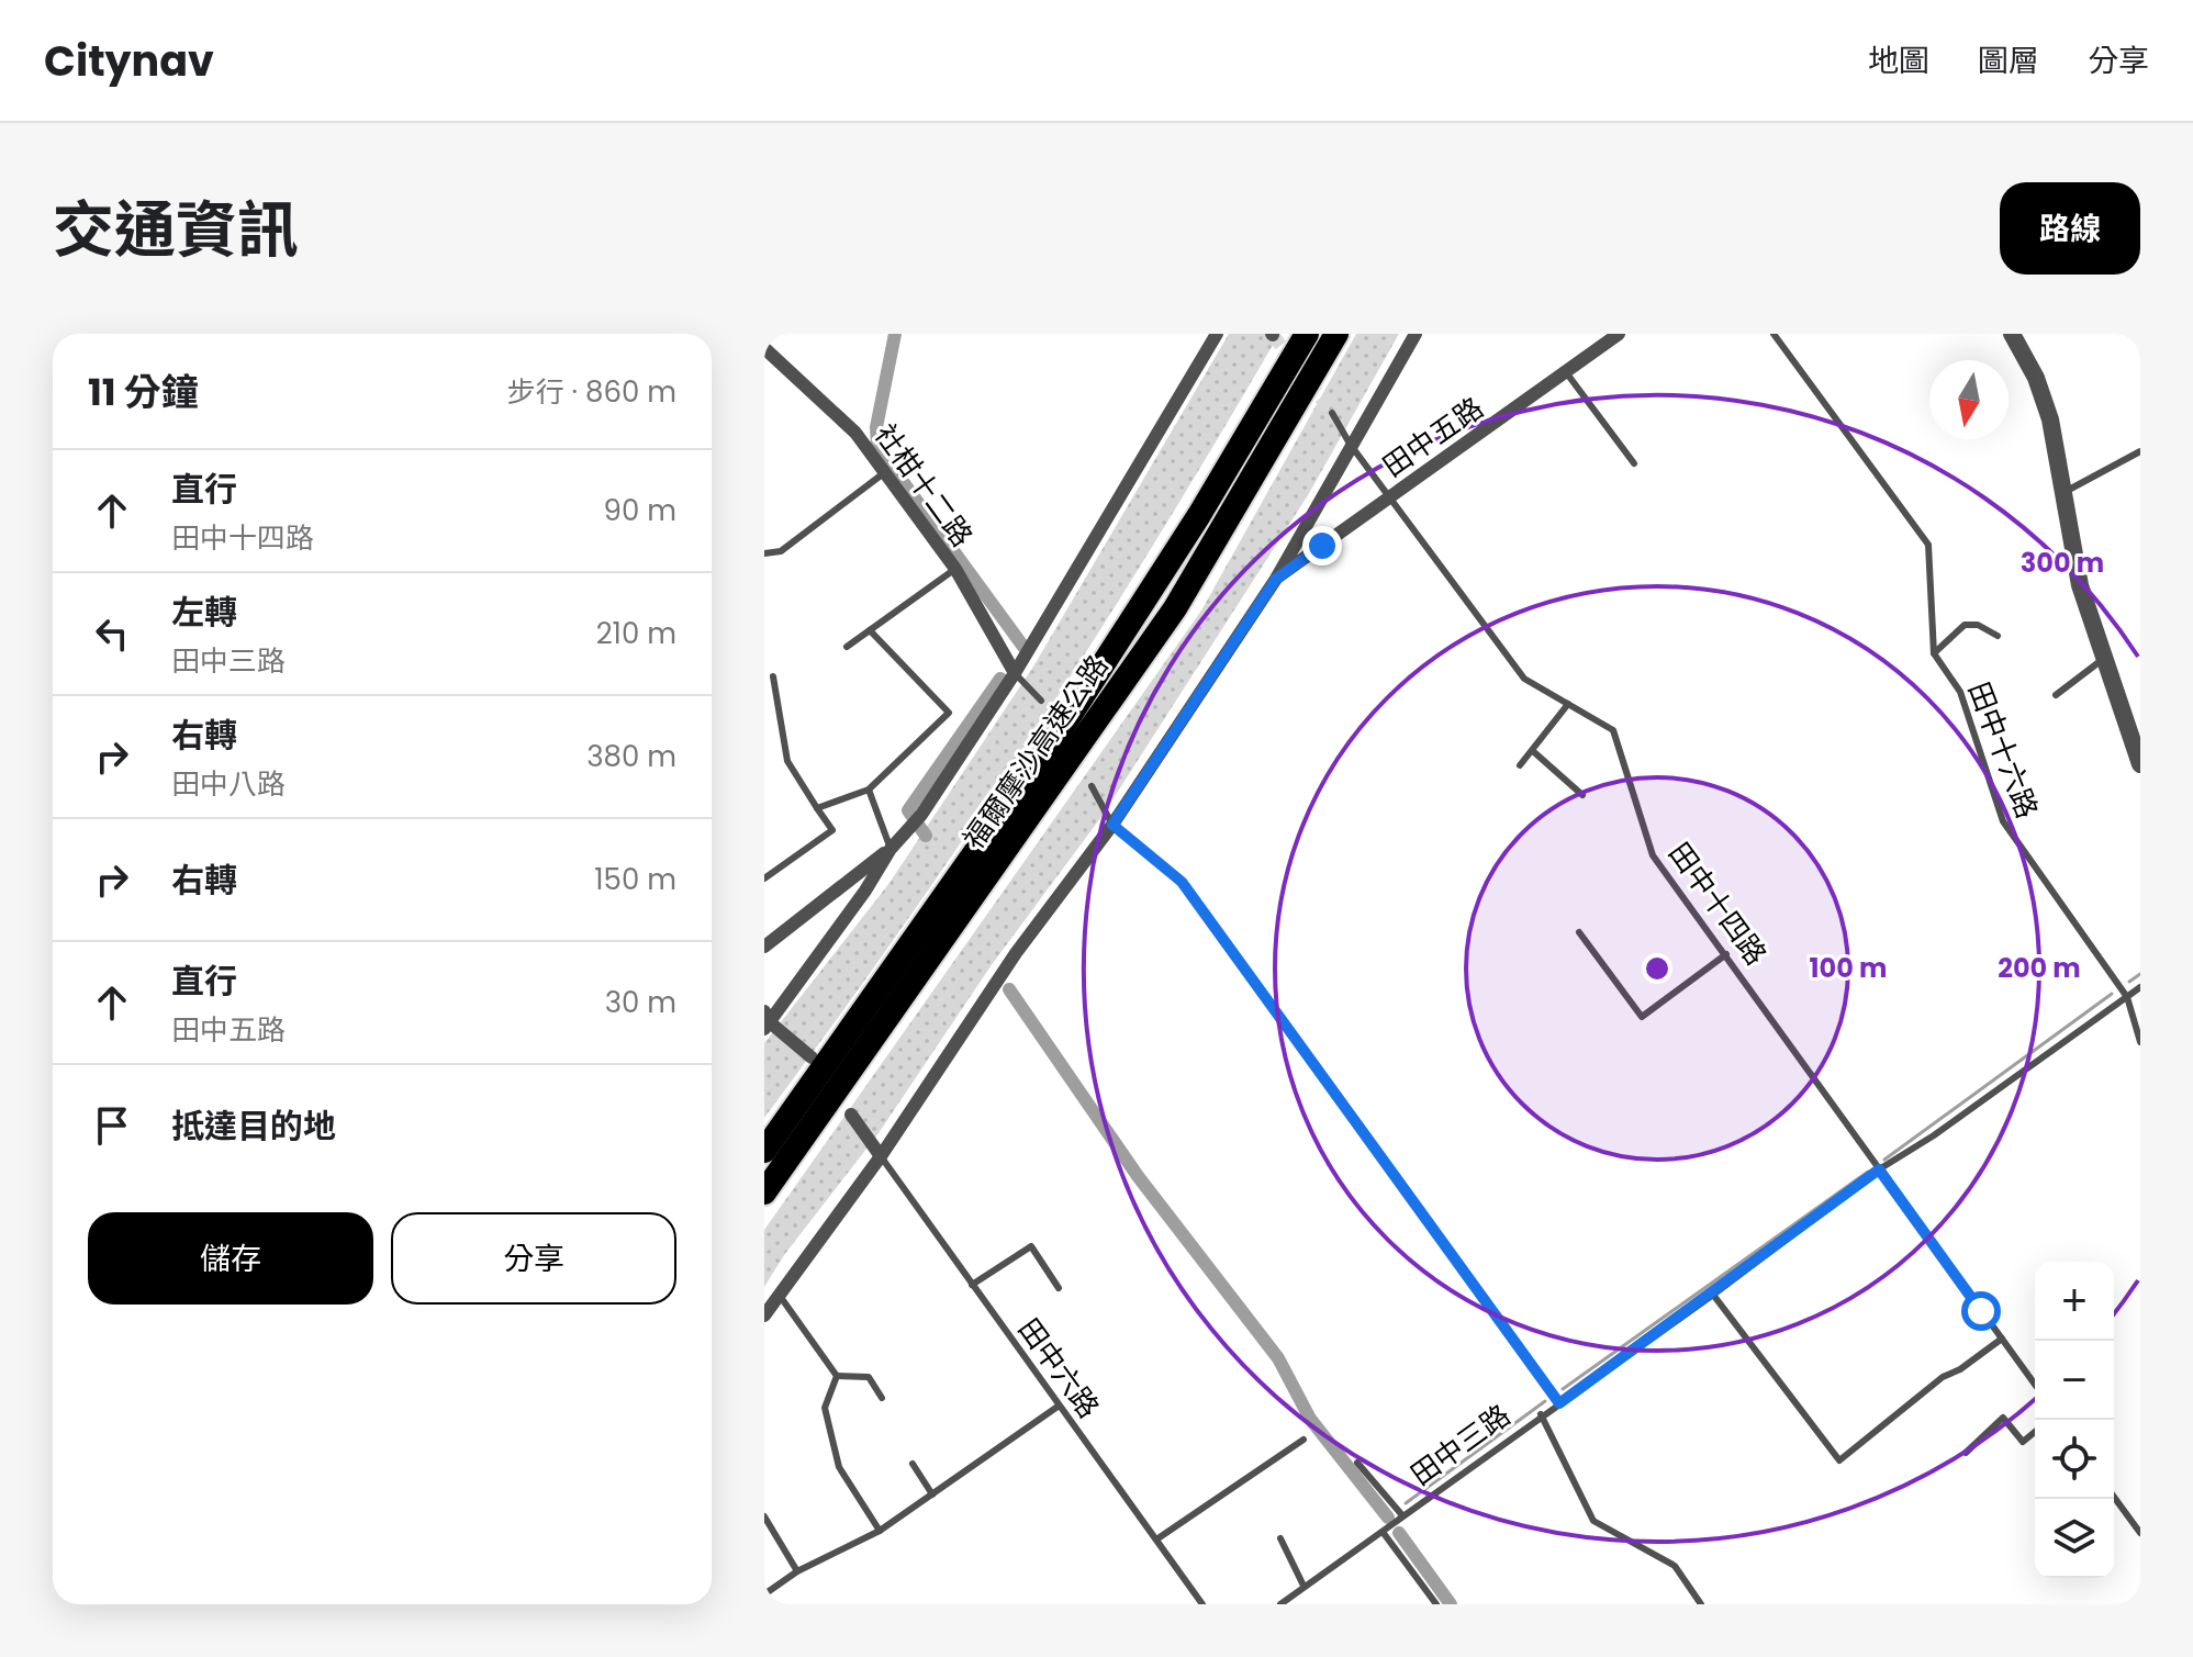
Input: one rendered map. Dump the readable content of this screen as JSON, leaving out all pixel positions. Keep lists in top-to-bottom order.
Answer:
{
  "streets": {
    "highway": ["福爾摩沙高速公路"],
    "street": ["田中五路", "社柑十二路"],
    "lane": [
      "田中十六路",
      "田中十四路",
      "田中六路",
      "田中三路"
    ]
  },
  "crossings": [
    ["田中五路", "田中十四路"],
    ["田中十六路", "田中三路"],
    ["田中十四路", "田中三路"]
  ],
  "north": "bottom",
  "page": {
    "header": "Citynav",
    "nav": ["地圖", "圖層", "分享"],
    "title": "交通資訊",
    "buttons": [
      "路線",
      ["儲存", "分享"]
    ],
    "heading": ["11 分鐘", "步行 · 860 m"],
    "list": [
      ["直行", "田中十四路", "90 m"],
      ["左轉", "田中三路", "210 m"],
      ["右轉", "田中八路", "380 m"],
      ["右轉", "150 m"],
      ["直行", "田中五路", "30 m"],
      "抵達目的地"
    ],
    "map_buttons": ["+", "−"]
  },
  "rings": ["300 m", "100 m", "200 m"]
}
